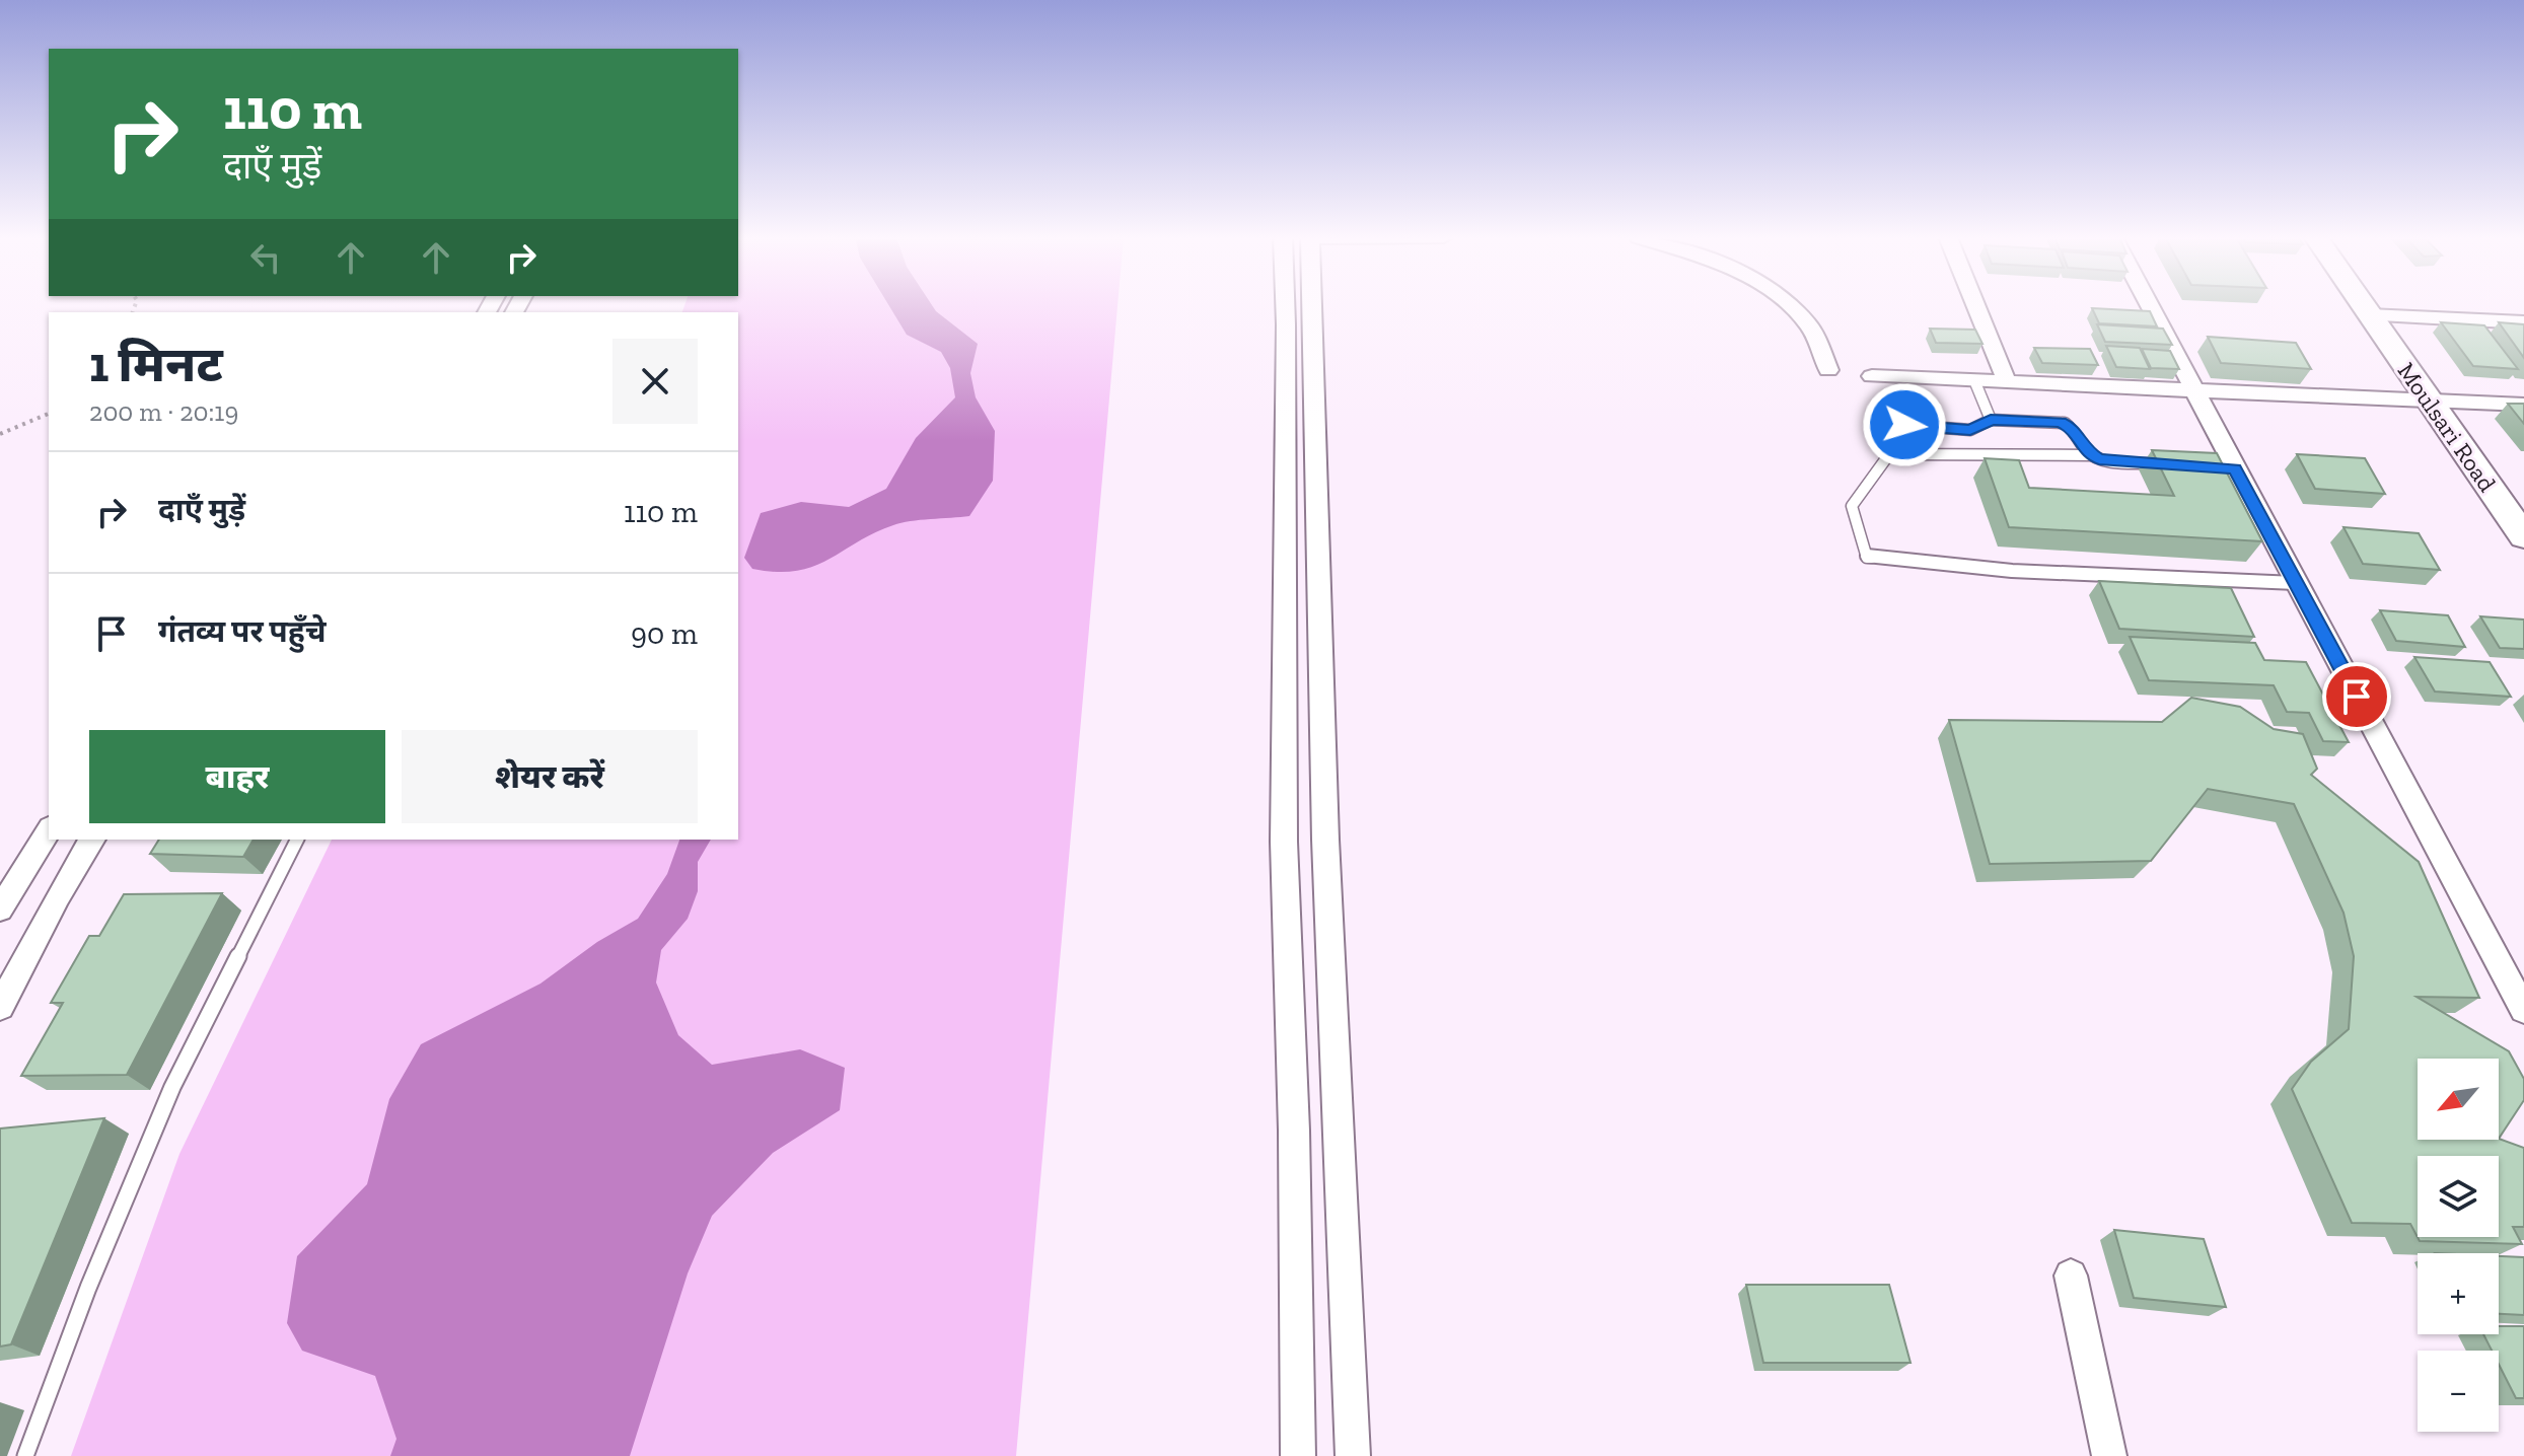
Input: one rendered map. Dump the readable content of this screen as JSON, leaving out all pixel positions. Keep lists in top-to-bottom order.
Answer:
{
  "streets": {
    "street": ["Moulsari Road"]
  },
  "north": "bottom left",
  "page": {
    "turn": ["110 m", "दाएँ मुड़ें"],
    "heading": ["1 मिनट", "200 m · 20:19"],
    "list": [
      {
        "name": "दाएँ मुड़ें",
        "value": "110 m"
      },
      {
        "name": "गंतव्य पर पहुँचे",
        "value": "90 m"
      }
    ],
    "buttons": ["बाहर", "शेयर करें"],
    "map_buttons": ["+", "−"]
  }
}
